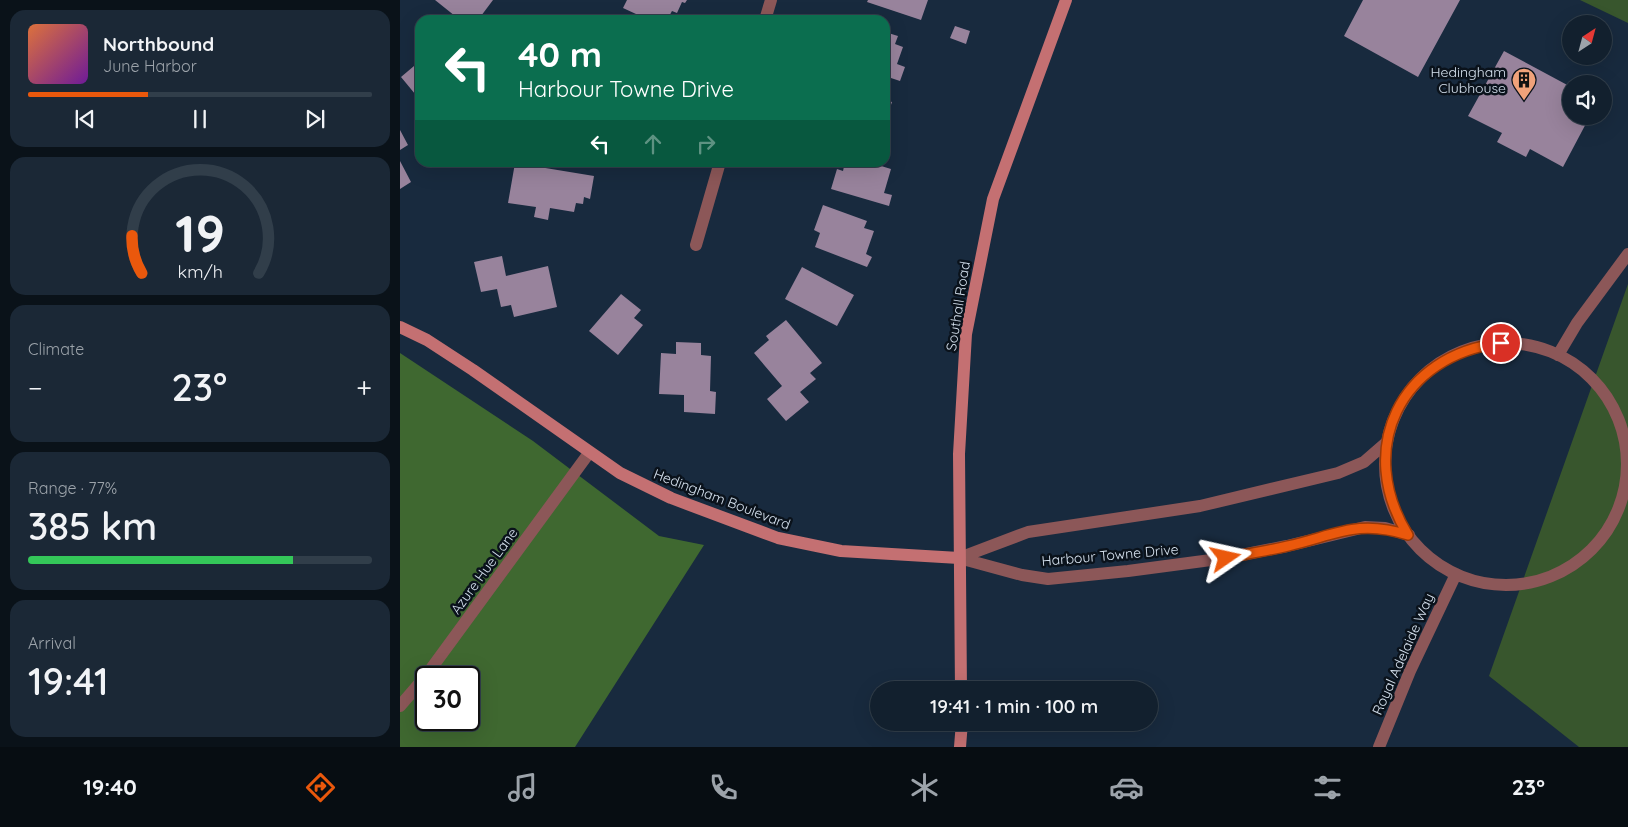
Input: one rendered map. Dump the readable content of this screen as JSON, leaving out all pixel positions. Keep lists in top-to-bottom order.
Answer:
{
  "streets": {
    "street": [
      "Southall Road",
      "Hedingham Boulevard",
      "Harbour Towne Drive",
      "Azure Hue Lane",
      "Royal Adelaide Way"
    ]
  },
  "crossings": [
    ["Southall Road", "Hedingham Boulevard"],
    ["Southall Road", "Harbour Towne Drive"],
    ["Hedingham Boulevard", "Harbour Towne Drive"],
    ["Hedingham Boulevard", "Azure Hue Lane"],
    ["Harbour Towne Drive", "Royal Adelaide Way"]
  ],
  "places": {
    "building": ["Hedingham Clubhouse"]
  },
  "north": "top right",
  "page": {
    "turn": ["40 m", "Harbour Towne Drive"],
    "song": ["Northbound", "June Harbor"],
    "tile": [
      "Climate",
      ["Range · 77%", "385 km"],
      ["Arrival", "19:41"]
    ],
    "heat": ["−", "23°", "+"],
    "limit": "30",
    "trip": "19:41 · 1 min · 100 m",
    "tabs": ["19:40", "23°"],
    "gauge": ["19", "km/h"]
  }
}
